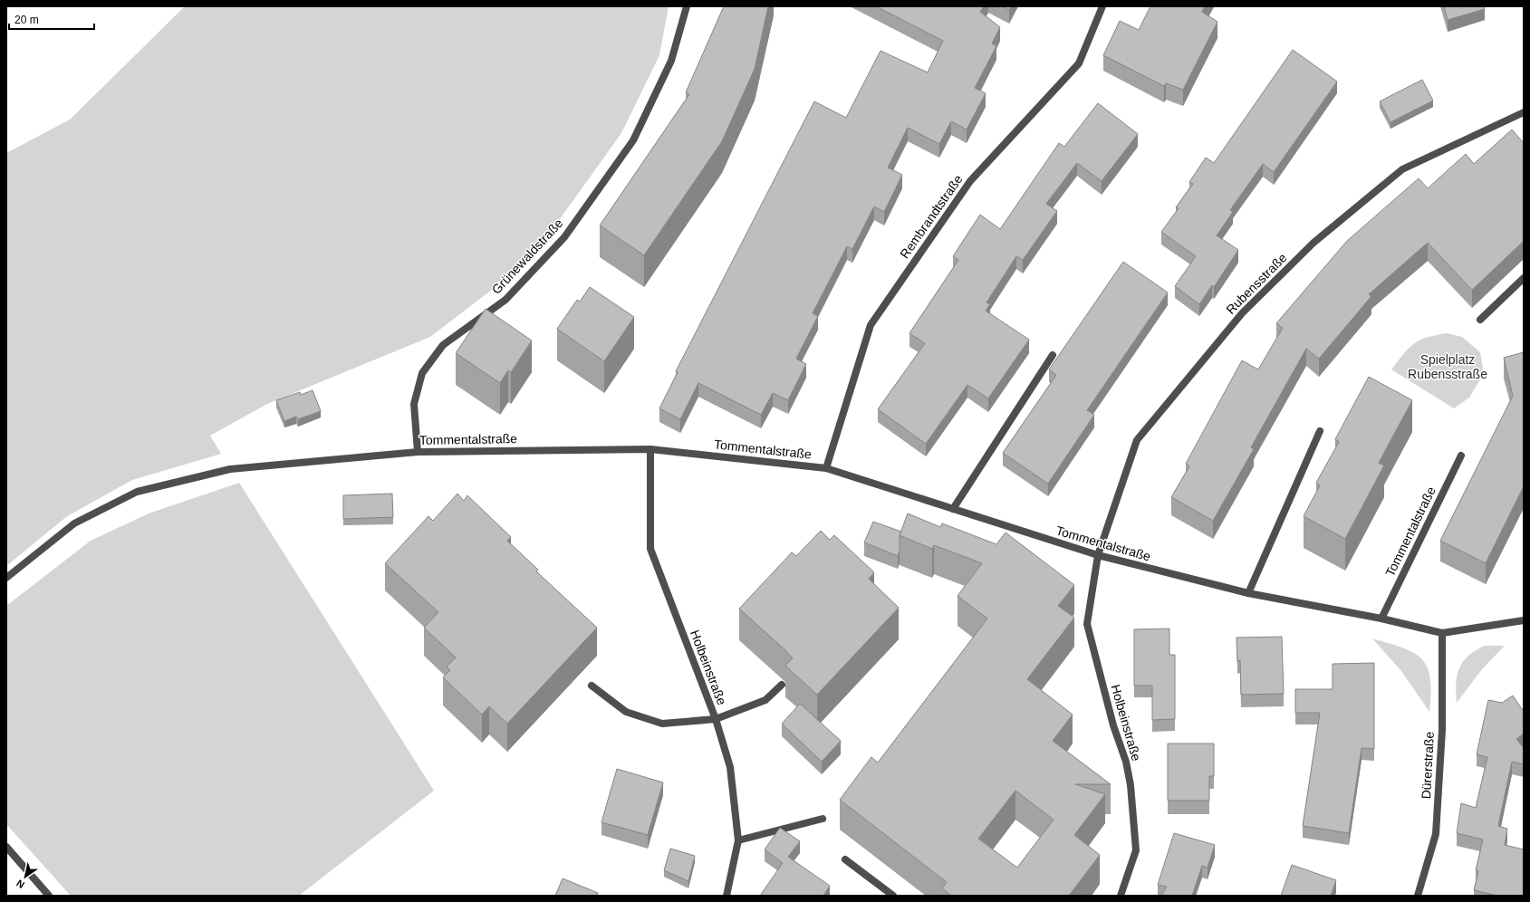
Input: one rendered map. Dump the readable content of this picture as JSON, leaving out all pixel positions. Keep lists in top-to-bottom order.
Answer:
{
  "streets": {
    "street": [
      "Rembrandtstraße",
      "Grünewaldstraße",
      "Rubensstraße",
      "Tommentalstraße",
      "Holbeinstraße",
      "Dürerstraße"
    ]
  },
  "crossings": [
    ["Rembrandtstraße", "Tommentalstraße"],
    ["Grünewaldstraße", "Tommentalstraße"],
    ["Rubensstraße", "Tommentalstraße"],
    ["Rubensstraße", "Holbeinstraße"],
    ["Tommentalstraße", "Holbeinstraße"],
    ["Tommentalstraße", "Dürerstraße"]
  ],
  "parks": ["Spielplatz Rubensstraße"],
  "scale_bar": "20 m",
  "north": "bottom left"
}
